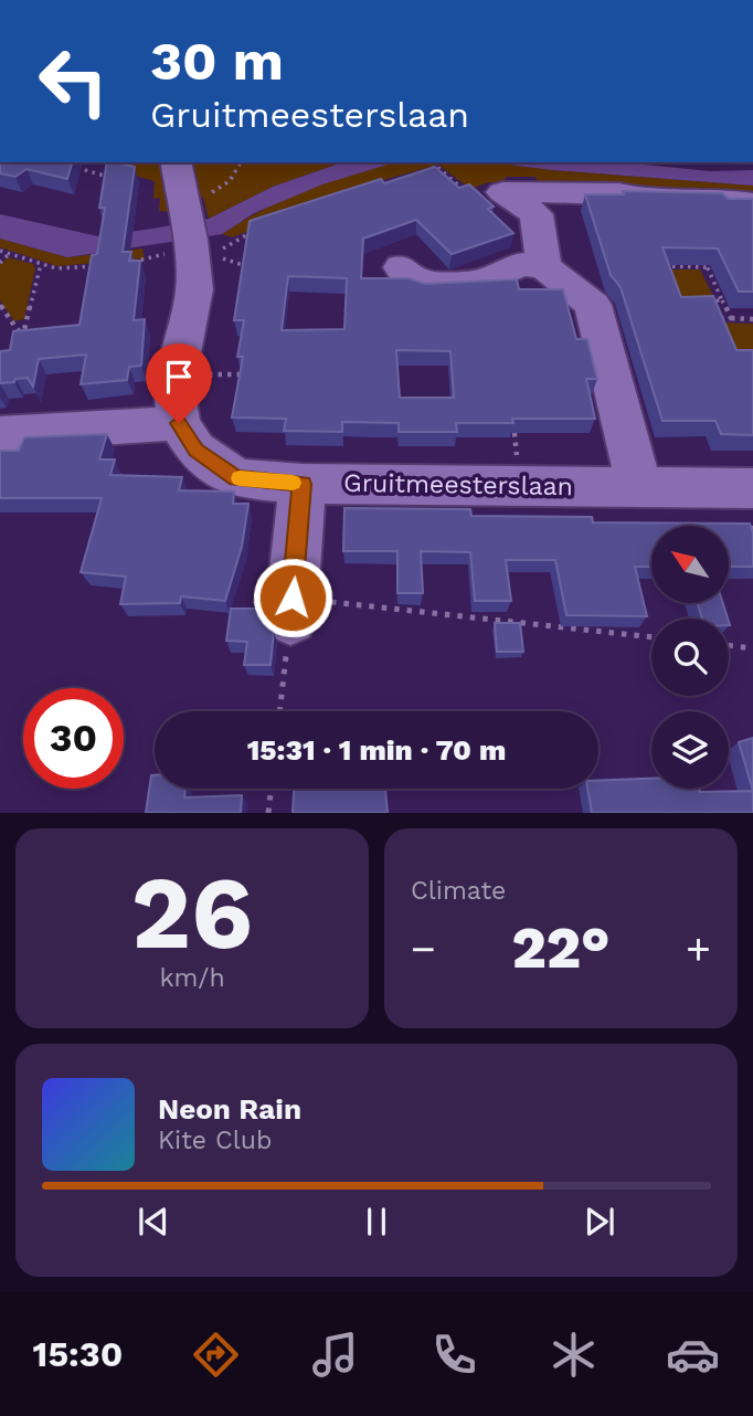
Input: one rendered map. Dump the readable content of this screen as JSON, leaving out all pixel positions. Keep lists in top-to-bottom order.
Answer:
{
  "streets": {
    "street": ["Gruitmeesterslaan"]
  },
  "north": "top left",
  "page": {
    "turn": ["30 m", "Gruitmeesterslaan"],
    "limit": "30",
    "trip": "15:31 · 1 min · 70 m",
    "tile": [
      ["26", "km/h"],
      "Climate"
    ],
    "heat": ["−", "22°", "+"],
    "song": ["Neon Rain", "Kite Club"],
    "tabs": "15:30"
  }
}
